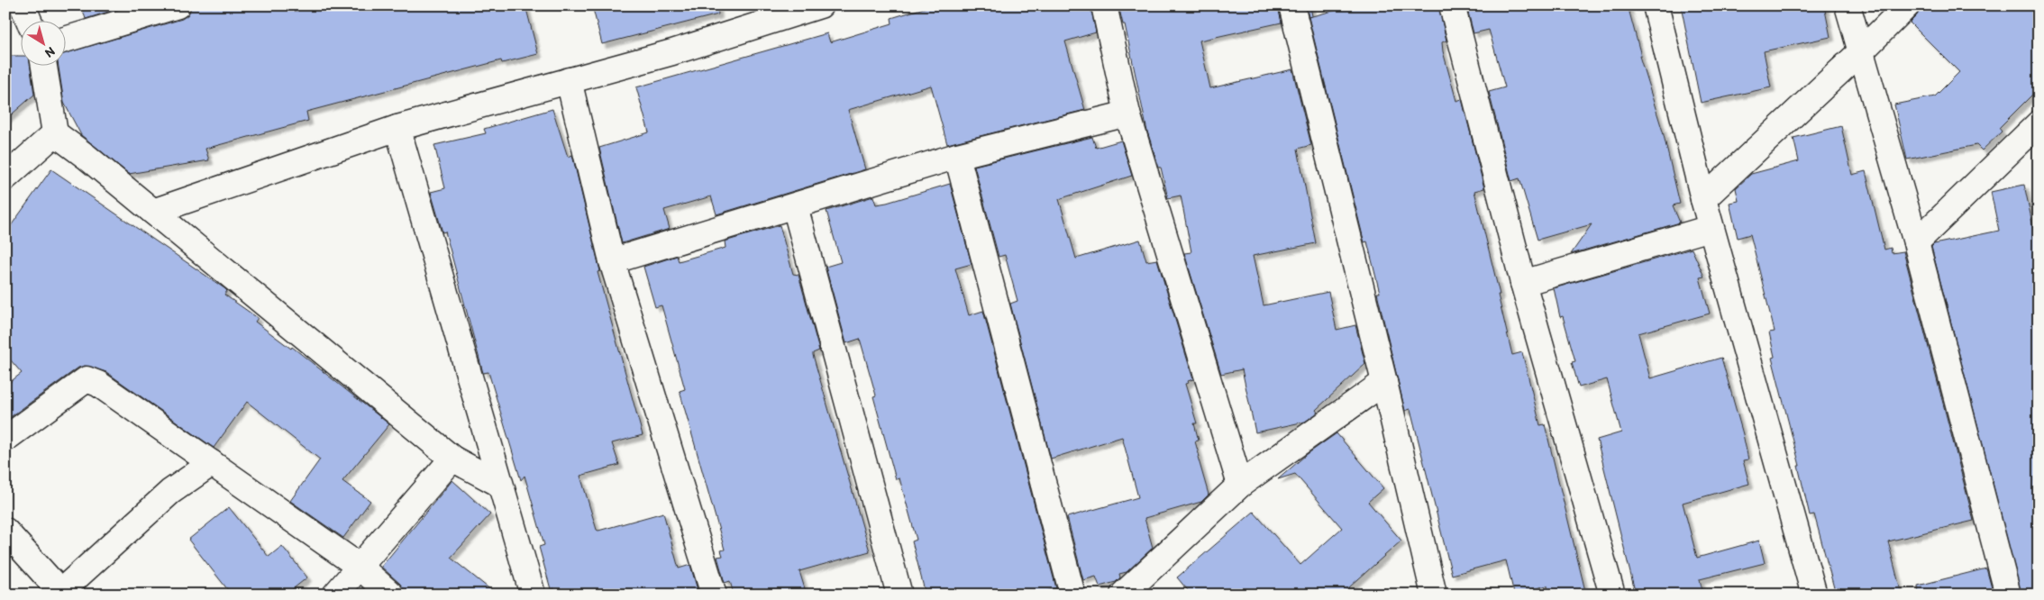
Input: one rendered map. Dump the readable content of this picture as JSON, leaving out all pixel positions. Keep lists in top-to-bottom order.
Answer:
{
  "north": "bottom right"
}
